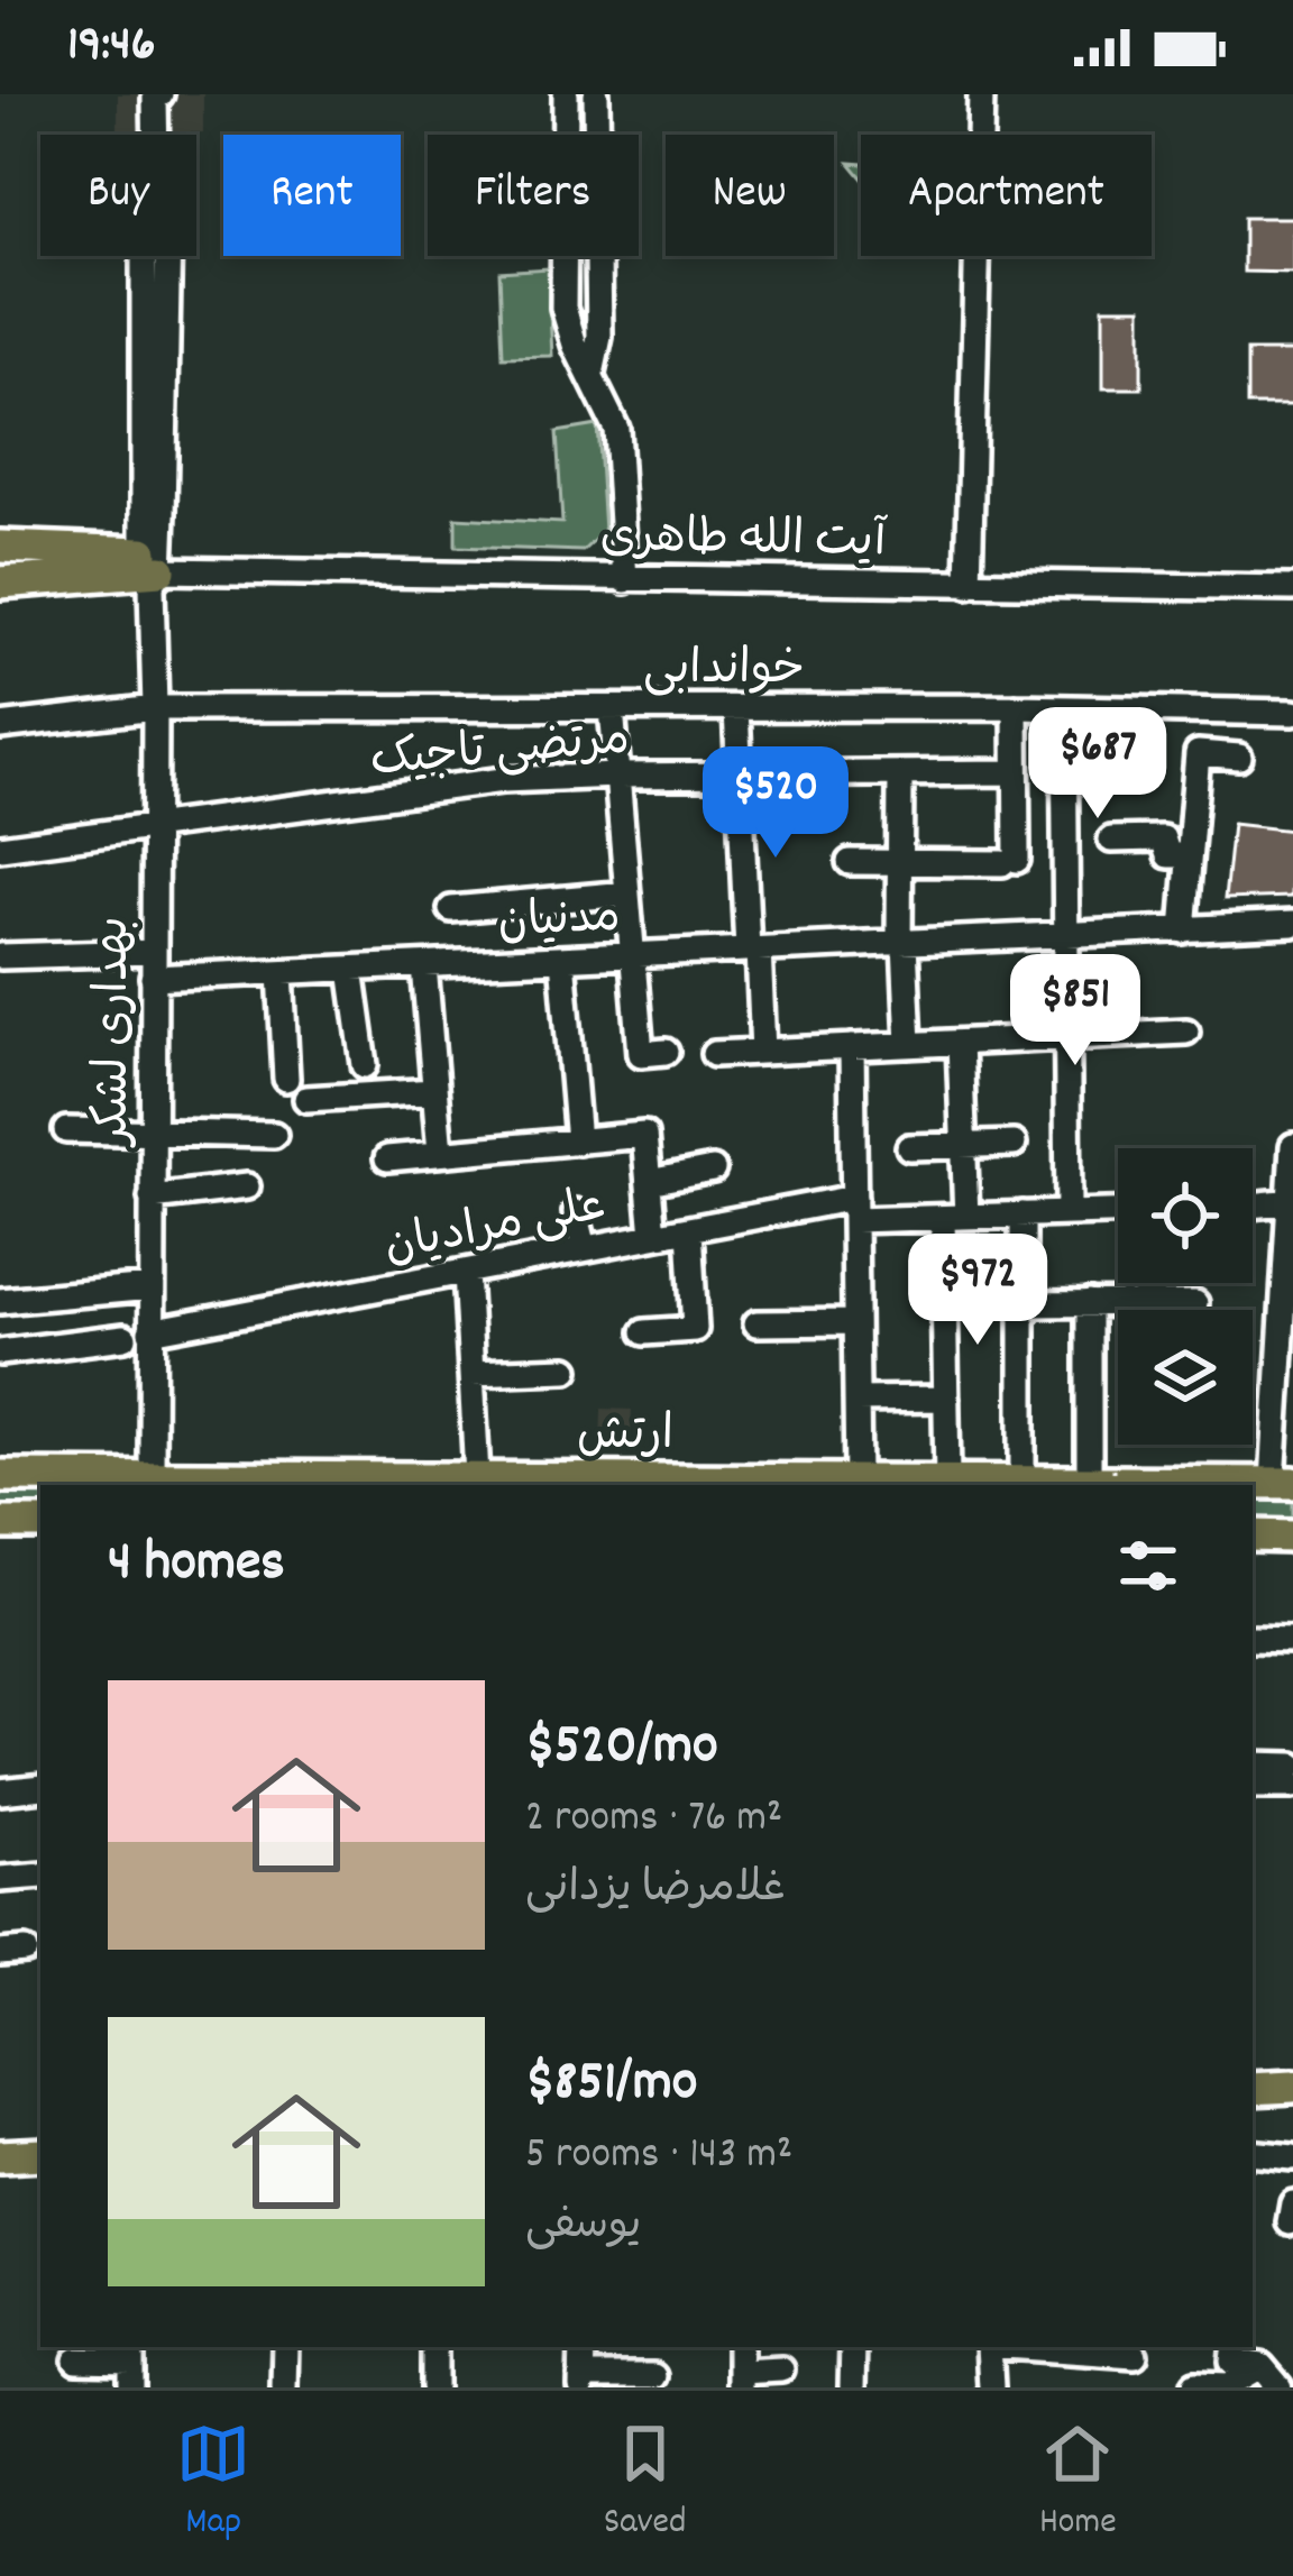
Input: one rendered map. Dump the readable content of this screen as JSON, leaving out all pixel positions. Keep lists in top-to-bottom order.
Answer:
{
  "streets": {
    "main road": ["ارتش"],
    "street": [
      "آیت الله طاهری",
      "خواندابی",
      "مرتضی تاجیک",
      "مدنیان",
      "بهداری لشکر",
      "علی مرادیان"
    ]
  },
  "crossings": [
    ["آیت الله طاهری", "بهداری لشکر"],
    ["خواندابی", "بهداری لشکر"],
    ["مرتضی تاجیک", "بهداری لشکر"],
    ["مدنیان", "بهداری لشکر"],
    ["بهداری لشکر", "علی مرادیان"],
    ["بهداری لشکر", "ارتش"]
  ],
  "page": {
    "status": "19:46",
    "chip": [
      "Buy",
      "Rent",
      "Filters",
      "New",
      "Apartment"
    ],
    "price": [
      "$687",
      "$520",
      "$851",
      "$972"
    ],
    "heading": "4 homes",
    "list": [
      {
        "name": "$520/mo",
        "note": "2 rooms · 76 m² · غلامرضا یزدانی"
      },
      {
        "name": "$851/mo",
        "note": "5 rooms · 143 m² · یوسفی"
      }
    ],
    "tabs": ["Map", "Saved", "Home"]
  }
}
